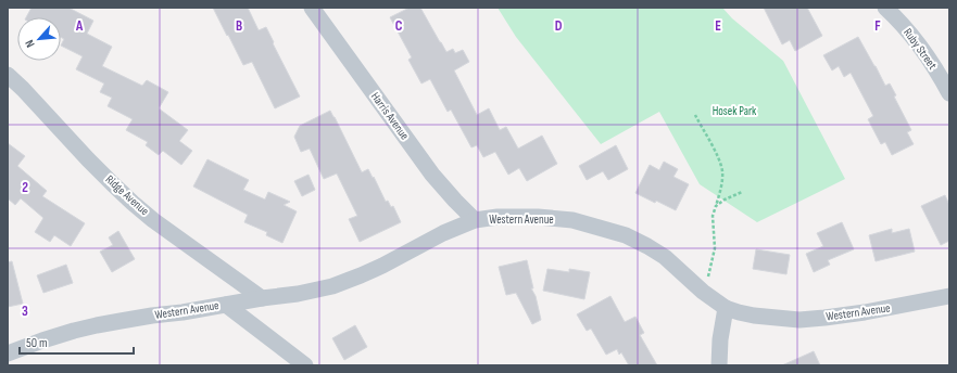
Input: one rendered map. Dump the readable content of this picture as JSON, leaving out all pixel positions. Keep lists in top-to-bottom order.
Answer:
{
  "streets": {
    "street": [
      "Ruby Street",
      "Harris Avenue",
      "Ridge Avenue",
      "Western Avenue"
    ]
  },
  "crossings": [
    ["Harris Avenue", "Western Avenue"],
    ["Ridge Avenue", "Western Avenue"]
  ],
  "parks": ["Hosek Park"],
  "scale_bar": "50 m",
  "north": "bottom left",
  "grid": {
    "columns": [
      "A",
      "B",
      "C",
      "D",
      "E",
      "F"
    ],
    "rows": ["2", "3"]
  }
}
